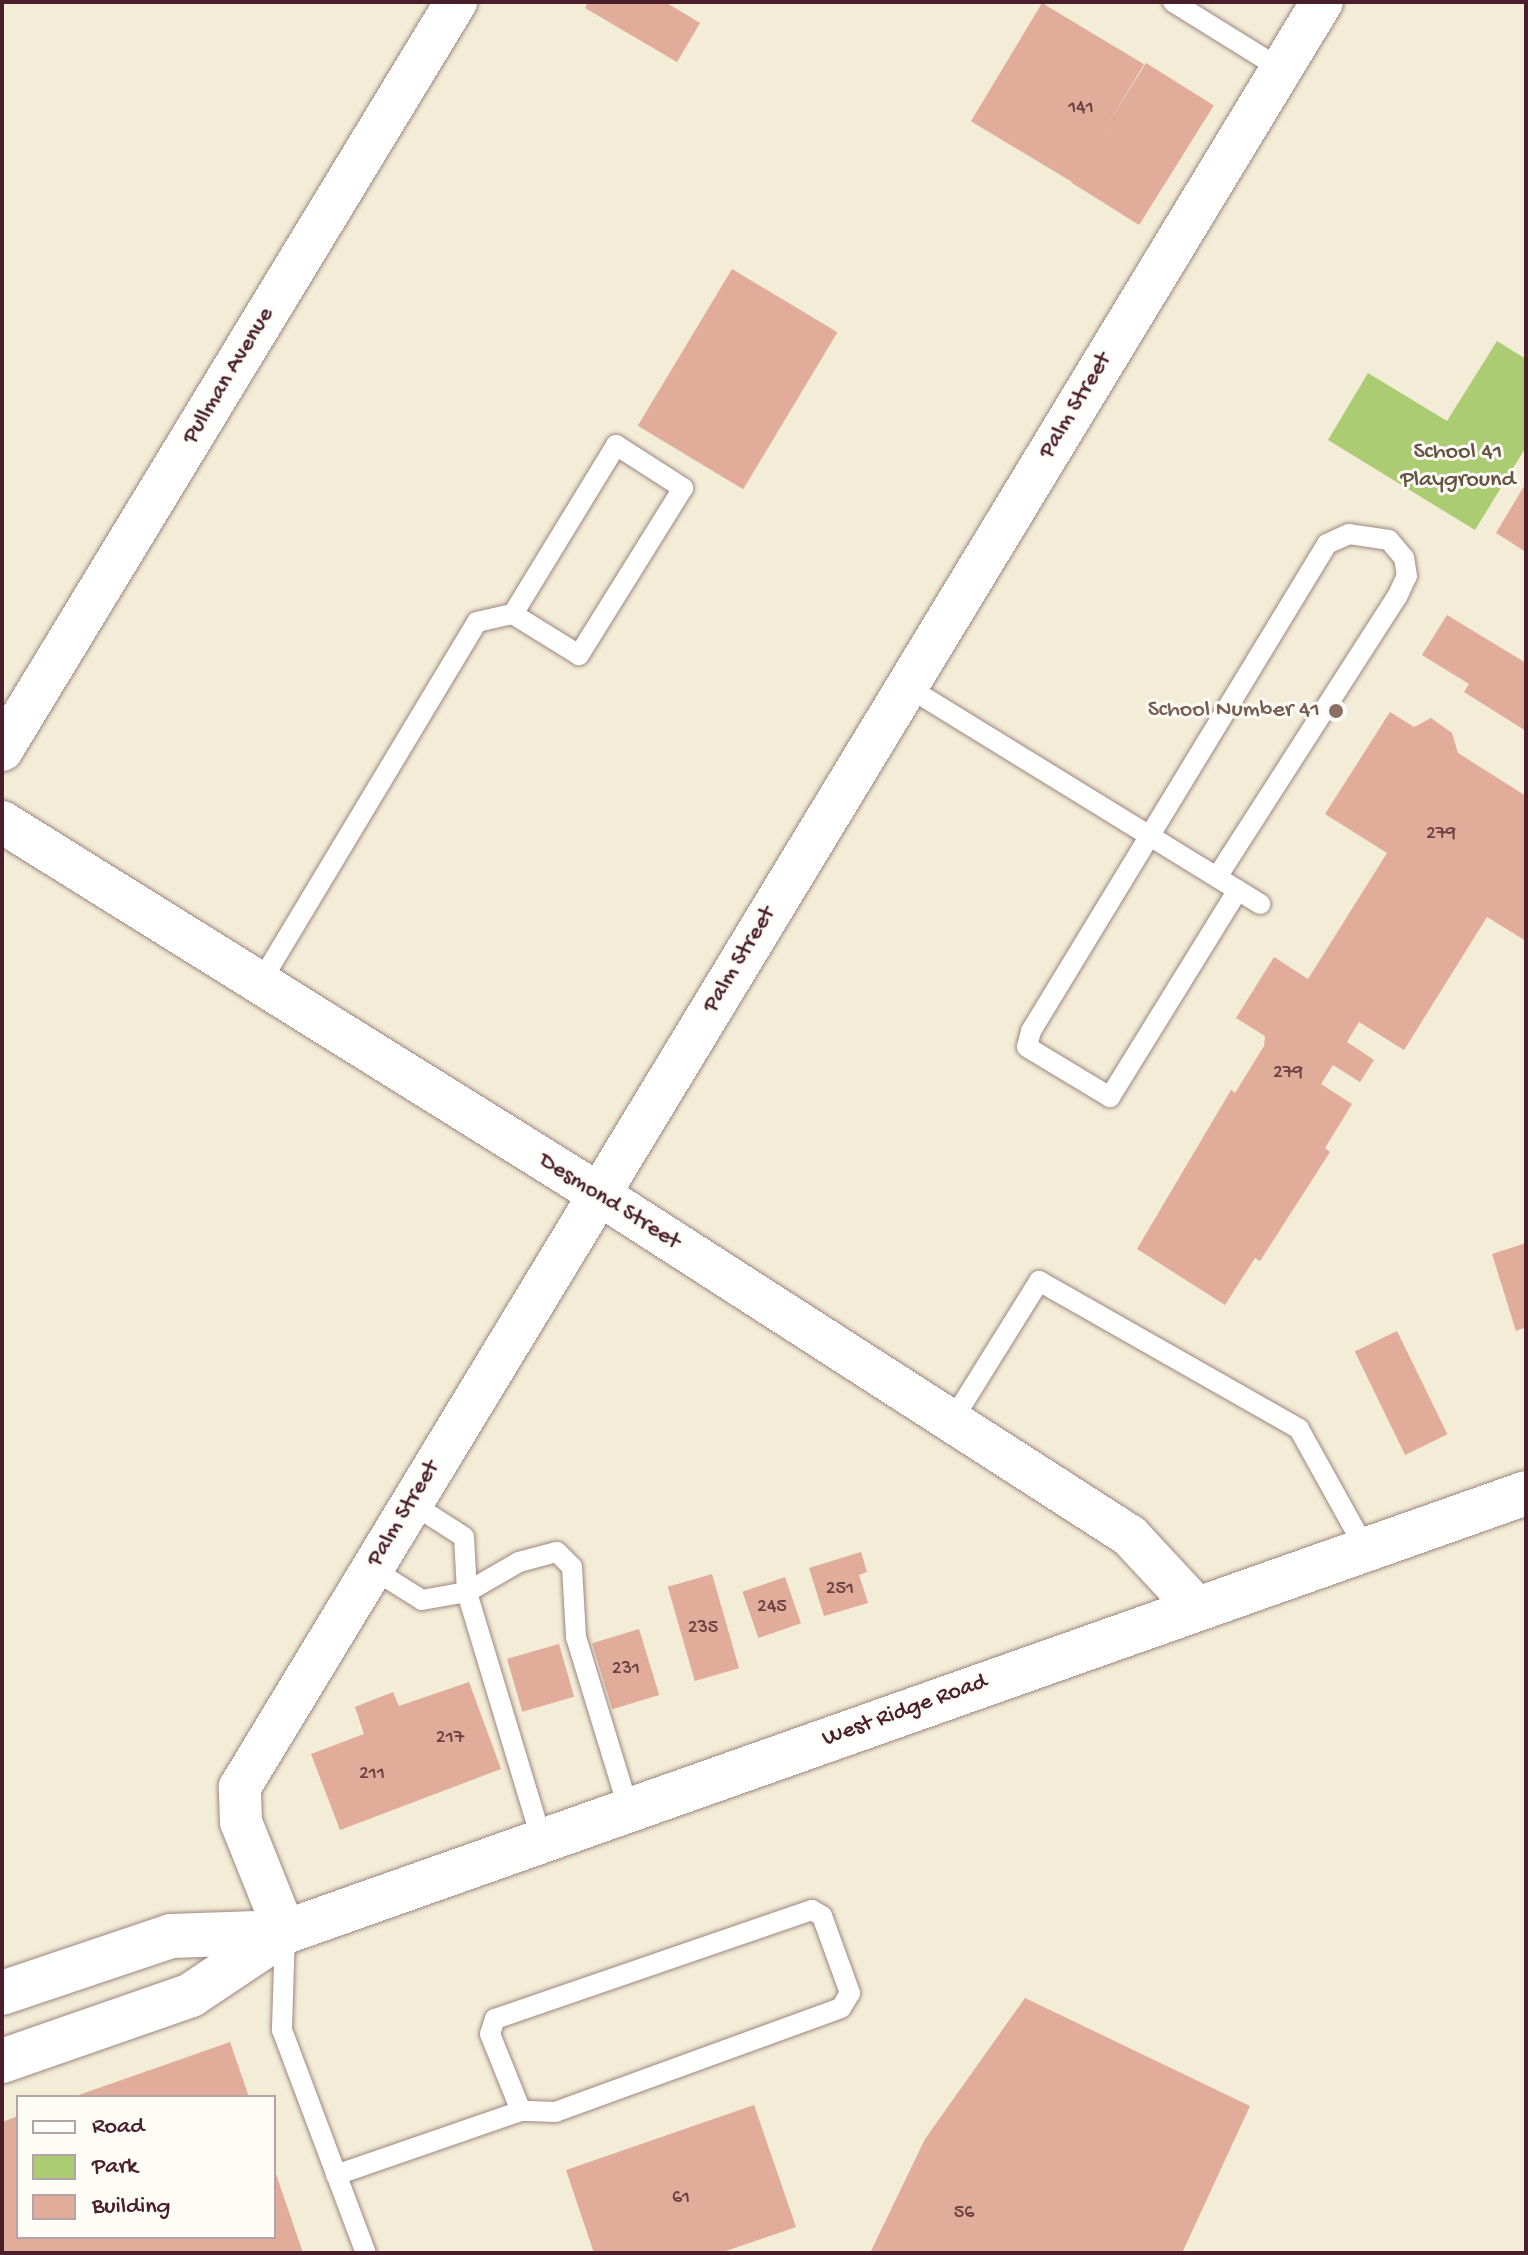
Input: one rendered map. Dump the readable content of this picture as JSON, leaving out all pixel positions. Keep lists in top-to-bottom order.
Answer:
{
  "streets": {
    "highway": ["West Ridge Road"],
    "street": ["Pullman Avenue", "Palm Street", "Desmond Street"]
  },
  "crossings": [
    ["Palm Street", "Desmond Street"],
    ["Palm Street", "West Ridge Road"],
    ["Desmond Street", "West Ridge Road"]
  ],
  "parks": ["School 41 Playground"],
  "places": ["School Number 41"],
  "house_numbers": [
    "141",
    "279",
    "279",
    "251",
    "245",
    "235",
    "231",
    "217",
    "211",
    "61",
    "56"
  ],
  "legend": ["Road", "Park", "Building"]
}
